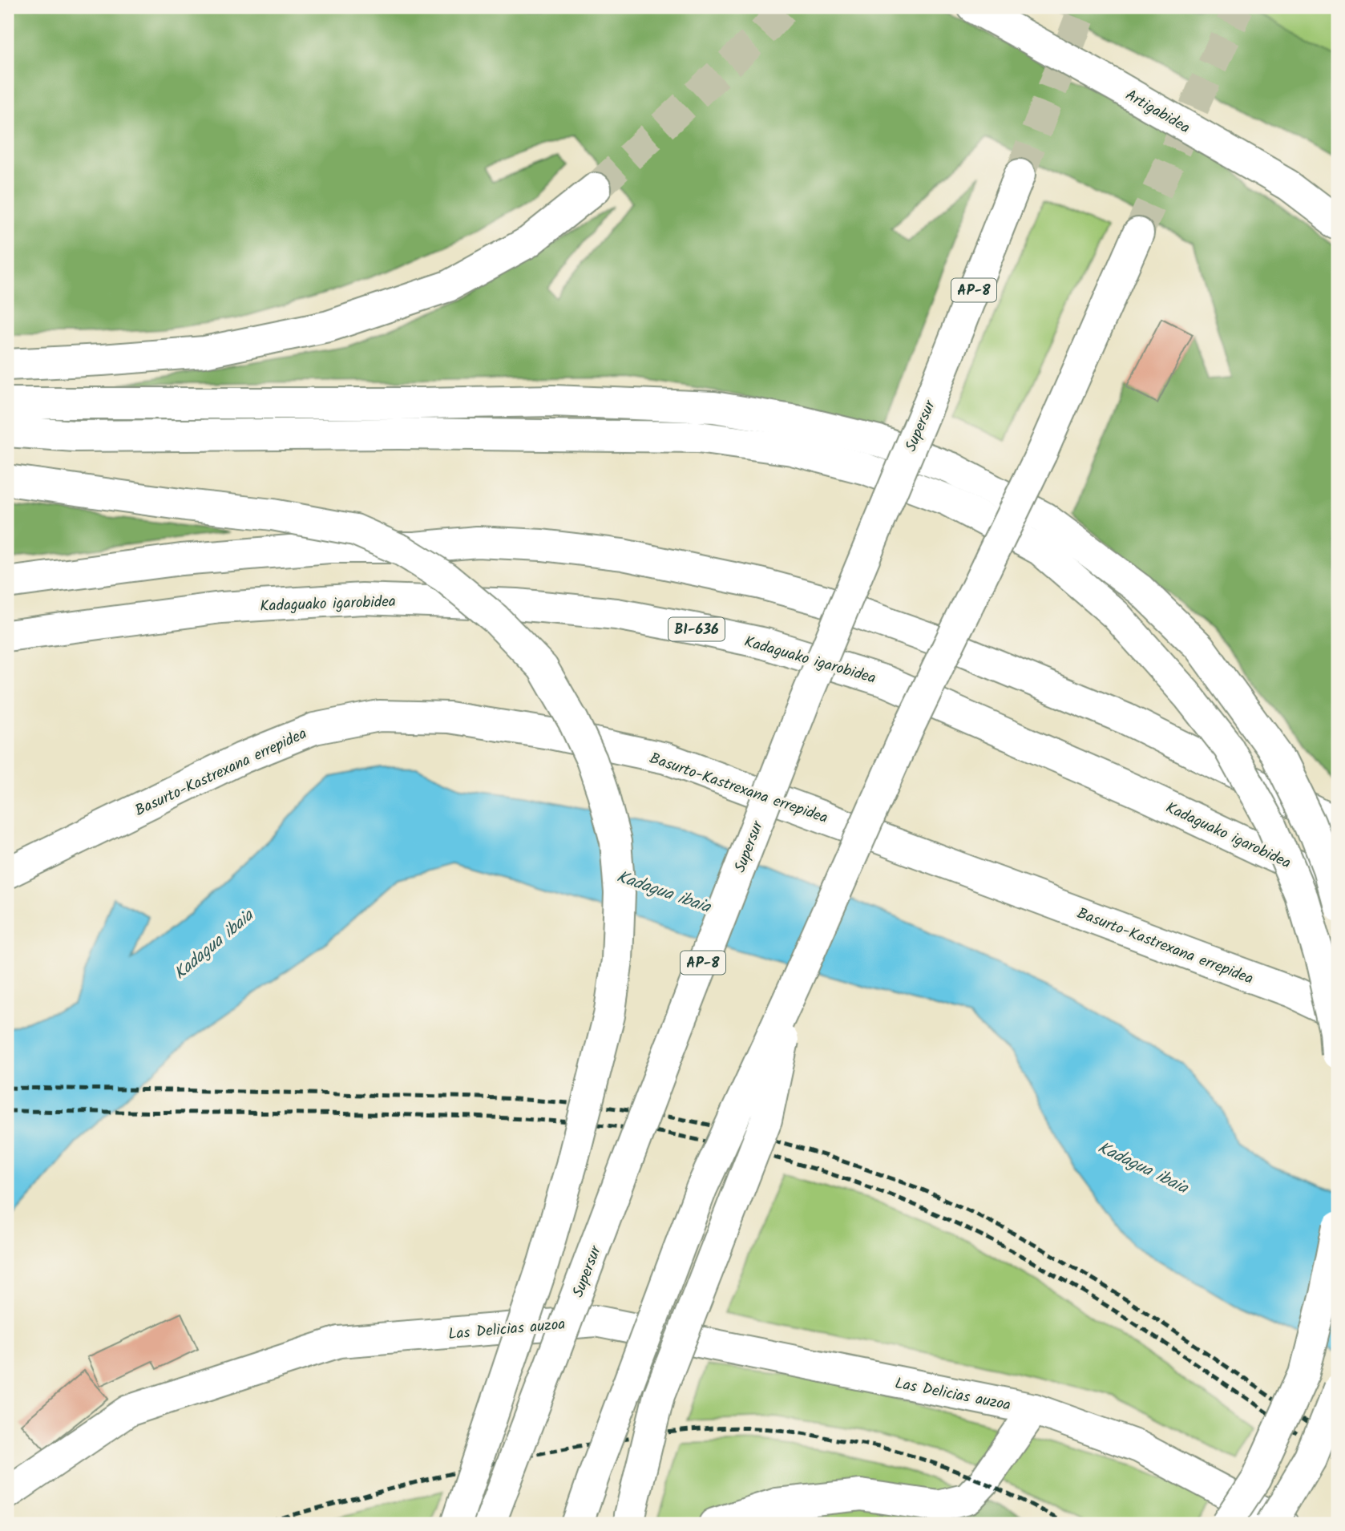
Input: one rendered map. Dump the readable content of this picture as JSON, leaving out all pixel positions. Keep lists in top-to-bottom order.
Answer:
{
  "streets": {
    "main road": [
      "Artigabidea",
      "AP-8",
      "Supersur",
      "Kadaguako igarobidea",
      "BI-636",
      "Basurto-Kastrexana errepidea",
      "Las Delicias auzoa"
    ]
  },
  "water": ["Kadagua ibaia"]
}
